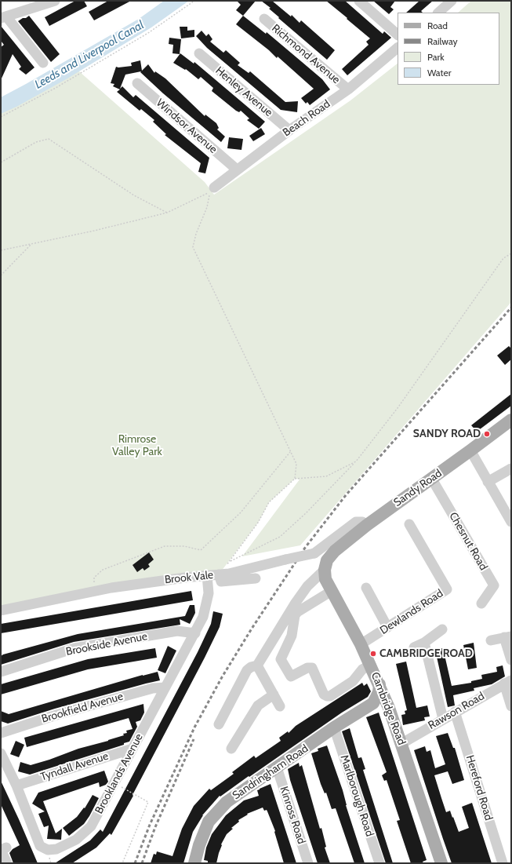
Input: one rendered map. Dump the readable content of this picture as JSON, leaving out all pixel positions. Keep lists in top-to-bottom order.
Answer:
{
  "streets": {
    "main road": ["Sandy Road", "Cambridge Road", "Sandringham Road"],
    "street": [
      "Richmond Avenue",
      "Henley Avenue",
      "Beach Road",
      "Windsor Avenue",
      "Chesnut Road",
      "Brook Vale",
      "Dewlands Road",
      "Brookside Avenue",
      "Brookfield Avenue",
      "Rawson Road",
      "Tyndall Avenue",
      "Brooklands Avenue",
      "Hereford Road",
      "Marlborough Road",
      "Kinross Road"
    ]
  },
  "crossings": [
    ["Richmond Avenue", "Beach Road"],
    ["Henley Avenue", "Beach Road"],
    ["Beach Road", "Windsor Avenue"],
    ["Sandy Road", "Chesnut Road"],
    ["Sandy Road", "Brook Vale"],
    ["Sandy Road", "Cambridge Road"],
    ["Brook Vale", "Brooklands Avenue"],
    ["Dewlands Road", "Cambridge Road"],
    ["Brookside Avenue", "Brooklands Avenue"],
    ["Brookfield Avenue", "Brooklands Avenue"],
    ["Cambridge Road", "Rawson Road"],
    ["Rawson Road", "Hereford Road"],
    ["Tyndall Avenue", "Brooklands Avenue"],
    ["Sandringham Road", "Marlborough Road"],
    ["Sandringham Road", "Kinross Road"]
  ],
  "water": ["Leeds and Liverpool Canal"],
  "parks": ["Rimrose Valley Park"],
  "places": ["SANDY ROAD", "CAMBRIDGE ROAD"],
  "legend": [
    "Road",
    "Railway",
    "Park",
    "Water"
  ]
}
